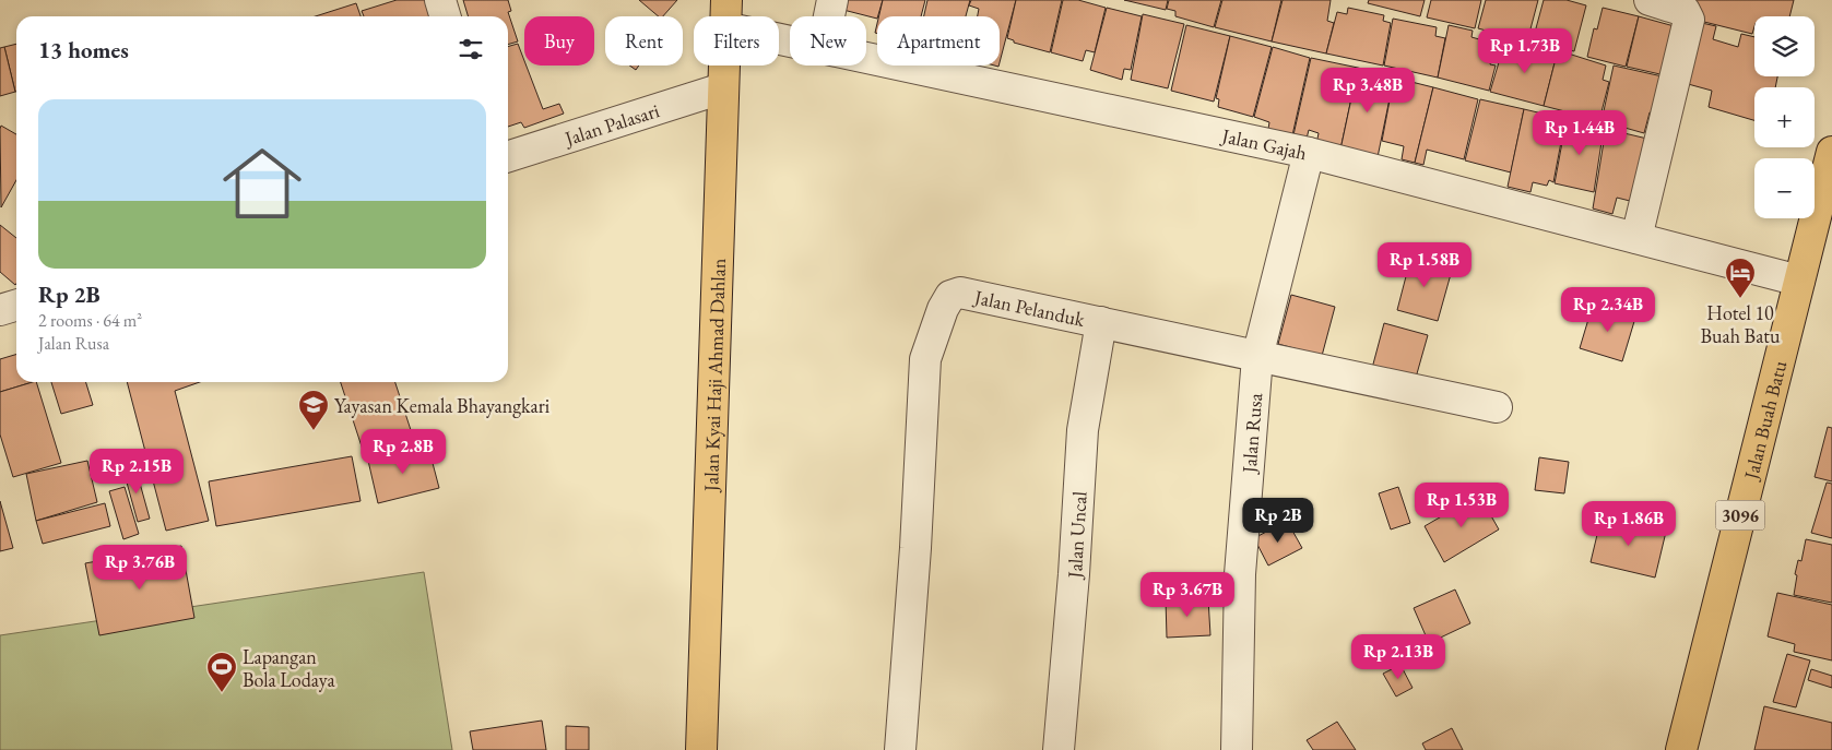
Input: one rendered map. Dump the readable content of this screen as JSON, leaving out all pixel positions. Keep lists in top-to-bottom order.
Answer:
{
  "streets": {
    "main road": ["Jalan Kyai Haji Ahmad Dahlan", "Jalan Buah Batu", "3096"],
    "street": [
      "Jalan Palasari",
      "Jalan Gajah",
      "Jalan Pelanduk",
      "Jalan Rusa",
      "Jalan Uncal"
    ]
  },
  "crossings": [
    ["Jalan Palasari", "Jalan Kyai Haji Ahmad Dahlan"],
    ["Jalan Gajah", "Jalan Kyai Haji Ahmad Dahlan"],
    ["Jalan Gajah", "Jalan Buah Batu"],
    ["Jalan Gajah", "Jalan Rusa"],
    ["Jalan Pelanduk", "Jalan Rusa"],
    ["Jalan Pelanduk", "Jalan Uncal"]
  ],
  "places": {
    "hotel": ["Hotel 10 Buah Batu"],
    "school or university": ["Yayasan Kemala Bhayangkari"],
    "sports": ["Lapangan Bola Lodaya"]
  },
  "page": {
    "map_buttons": ["+", "−"],
    "chip": [
      "Buy",
      "Rent",
      "Filters",
      "New",
      "Apartment"
    ],
    "heading": "13 homes",
    "price": [
      "Rp 1.73B",
      "Rp 3.48B",
      "Rp 1.44B",
      "Rp 1.58B",
      "Rp 2.34B",
      "Rp 2.8B",
      "Rp 2.15B",
      "Rp 1.53B",
      "Rp 2B",
      "Rp 1.86B",
      "Rp 3.76B",
      "Rp 3.67B",
      "Rp 2.13B"
    ],
    "list": [
      {
        "name": "Rp 2B",
        "note": "2 rooms · 64 m² · Jalan Rusa"
      }
    ]
  }
}
